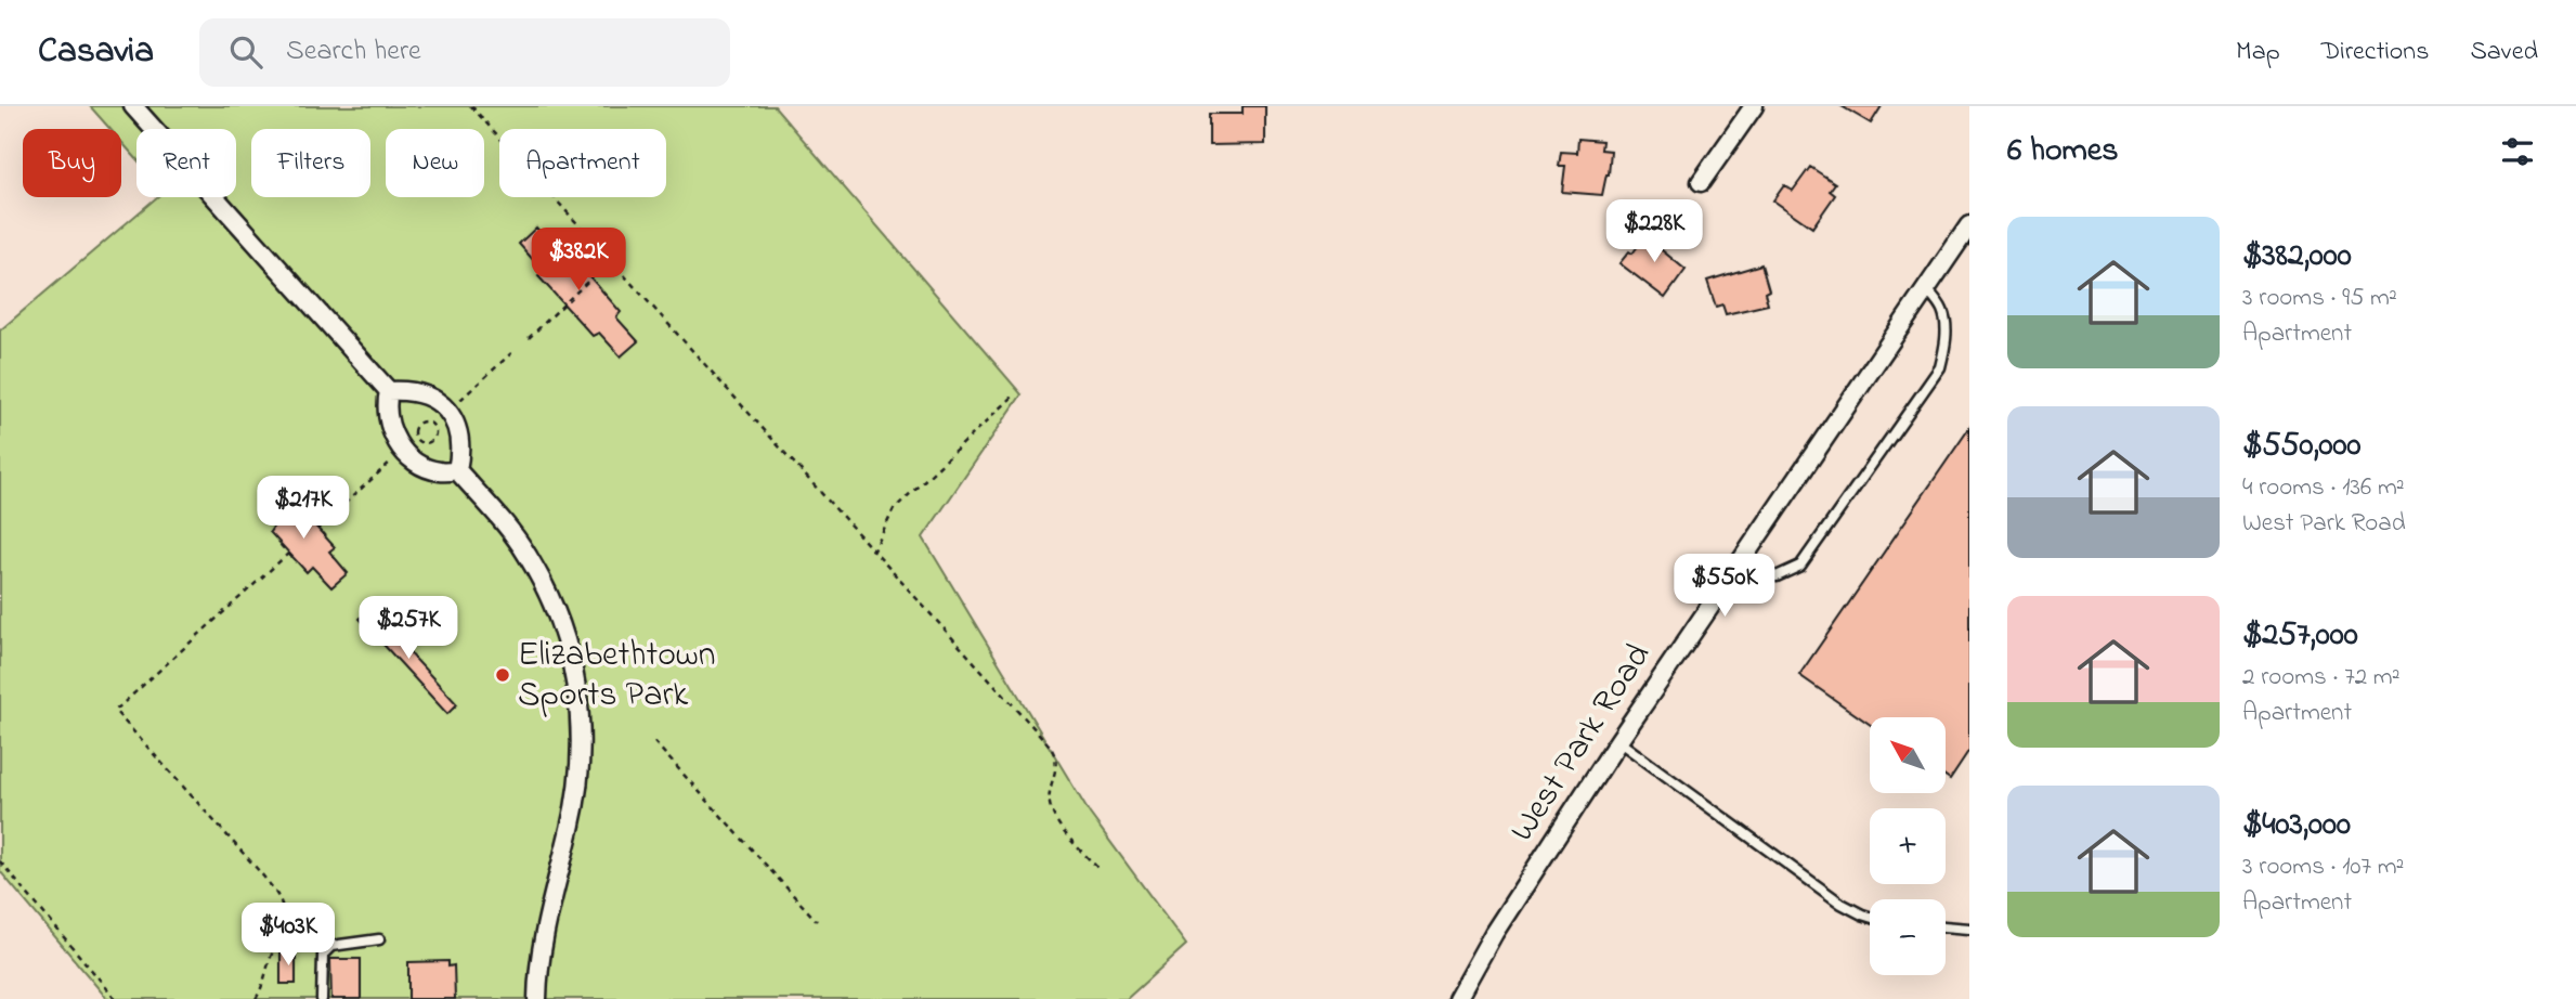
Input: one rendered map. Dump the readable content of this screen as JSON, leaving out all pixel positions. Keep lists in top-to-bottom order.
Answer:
{
  "streets": {
    "street": ["West Park Road"]
  },
  "places": ["Elizabethtown Sports Park"],
  "north": "top left",
  "page": {
    "header": "Casavia",
    "search": "Search here",
    "nav": ["Map", "Directions", "Saved"],
    "heading": "6 homes",
    "chip": [
      "Buy",
      "Rent",
      "Filters",
      "New",
      "Apartment"
    ],
    "list": [
      {
        "name": "$382,000",
        "note": "3 rooms · 95 m² · Apartment"
      },
      {
        "name": "$550,000",
        "note": "4 rooms · 136 m² · West Park Road"
      },
      {
        "name": "$257,000",
        "note": "2 rooms · 72 m² · Apartment"
      },
      {
        "name": "$403,000",
        "note": "3 rooms · 107 m² · Apartment"
      }
    ],
    "price": [
      "$228K",
      "$382K",
      "$217K",
      "$550K",
      "$257K",
      "$403K"
    ],
    "map_buttons": ["+", "−"]
  }
}
